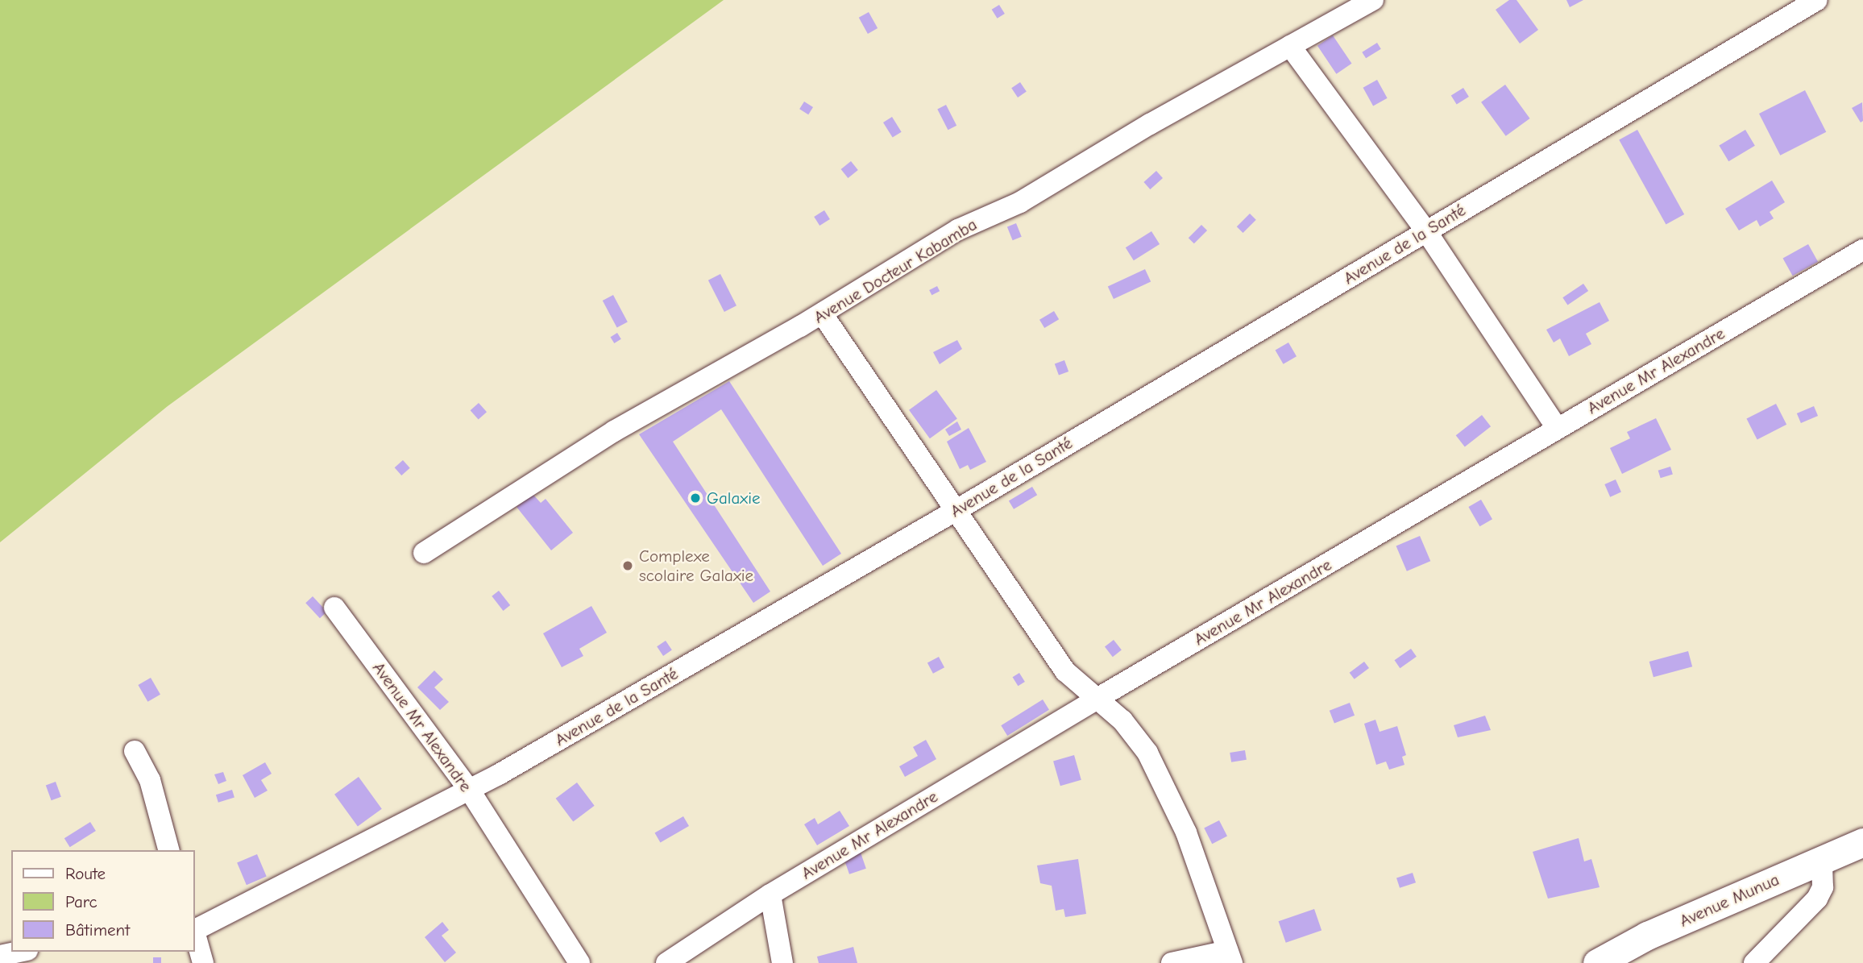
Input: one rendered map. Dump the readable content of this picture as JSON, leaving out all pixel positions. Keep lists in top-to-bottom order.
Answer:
{
  "streets": {
    "main road": ["Avenue Munua"],
    "street": ["Avenue de la Santé", "Avenue Docteur Kabamba", "Avenue Mr Alexandre"]
  },
  "crossings": [
    ["Avenue de la Santé", "Avenue Mr Alexandre"]
  ],
  "places": ["Galaxie", "Complexe scolaire Galaxie"],
  "legend": ["Route", "Parc", "Bâtiment"]
}
